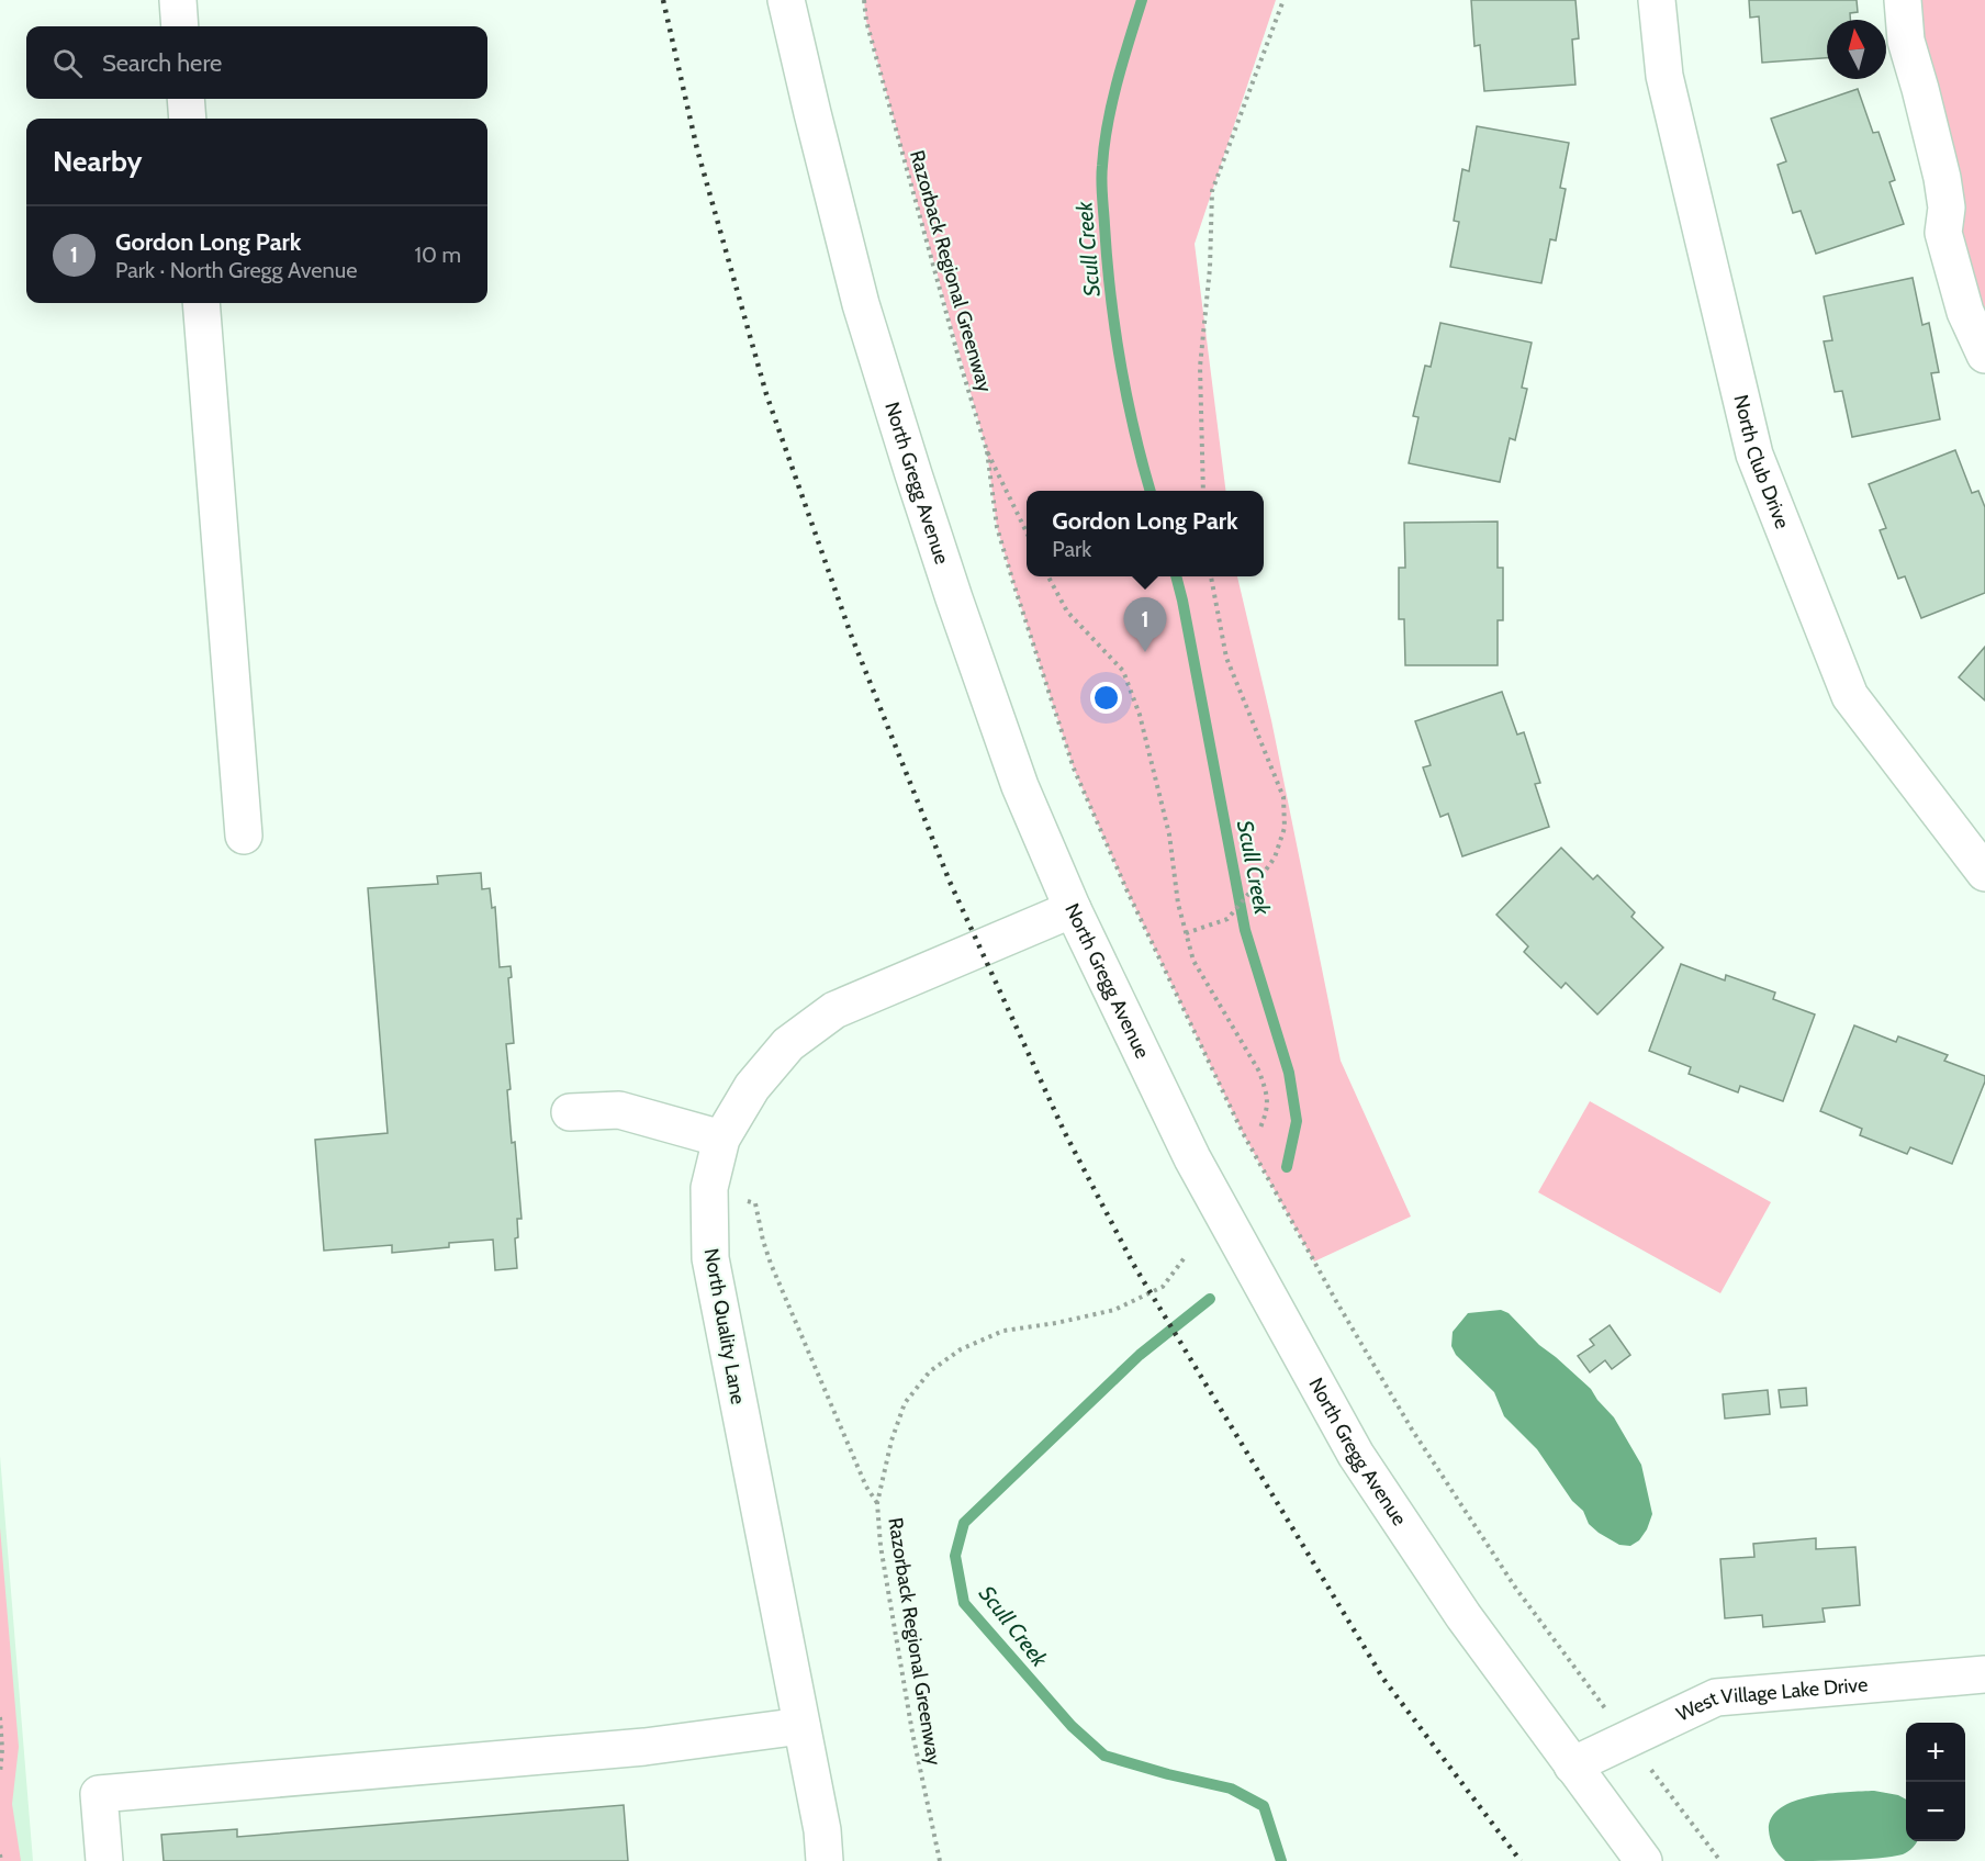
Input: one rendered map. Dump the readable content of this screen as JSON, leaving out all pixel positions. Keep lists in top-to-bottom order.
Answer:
{
  "streets": {
    "main road": [
      "North Club Drive",
      "North Gregg Avenue",
      "North Quality Lane",
      "West Village Lake Drive"
    ],
    "path": ["Razorback Regional Greenway"]
  },
  "crossings": [
    ["North Gregg Avenue", "North Quality Lane"],
    ["North Gregg Avenue", "West Village Lake Drive"]
  ],
  "water": ["Scull Creek"],
  "north": "top",
  "page": {
    "search": "Search here",
    "heading": "Nearby",
    "list": [
      {
        "mark": "1",
        "name": "Gordon Long Park",
        "note": "Park · North Gregg Avenue",
        "value": "10 m"
      }
    ],
    "popup": ["Gordon Long Park", "Park"],
    "pins": "1",
    "map_buttons": ["+", "−"]
  }
}
